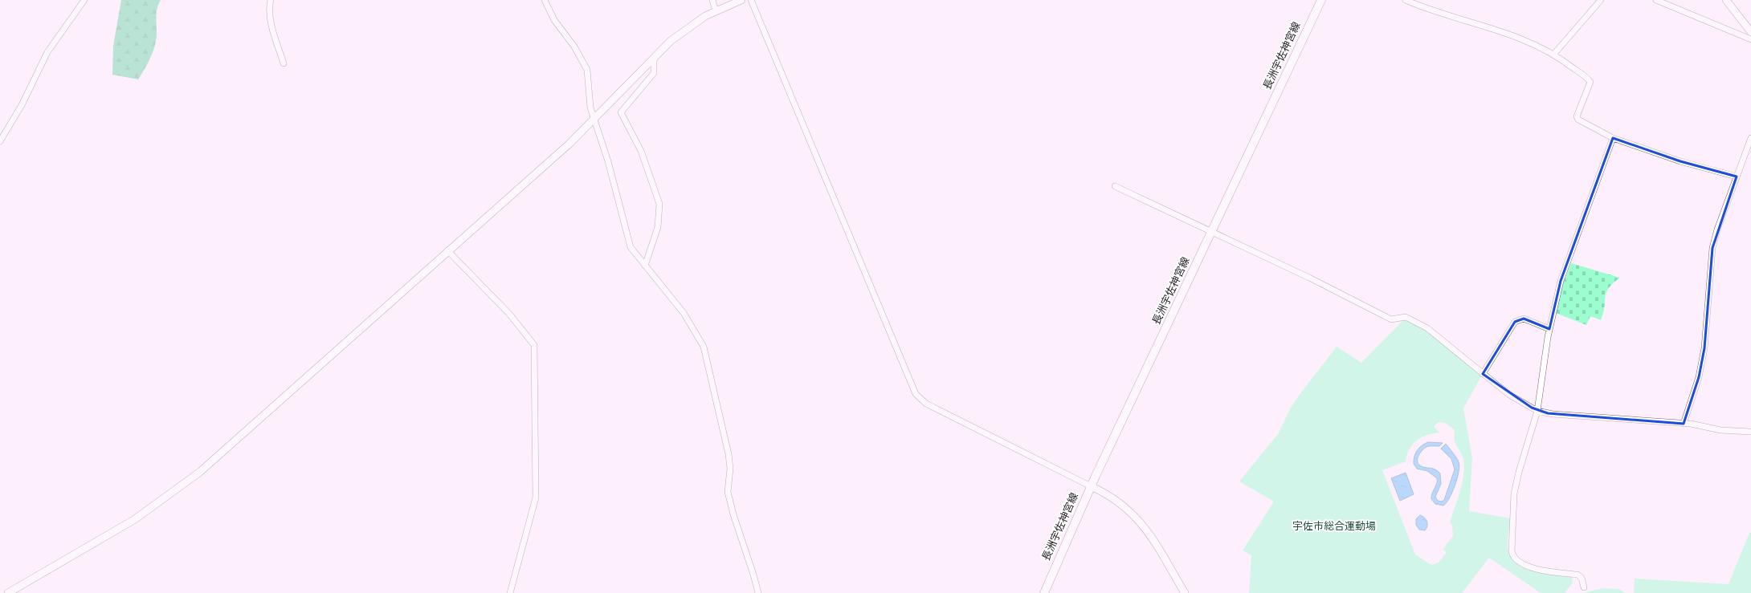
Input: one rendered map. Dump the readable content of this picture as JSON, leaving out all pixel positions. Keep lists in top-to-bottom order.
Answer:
{
  "streets": {
    "main road": ["長洲宇佐神宮線"]
  },
  "parks": ["宇佐市総合運動場"]
}
